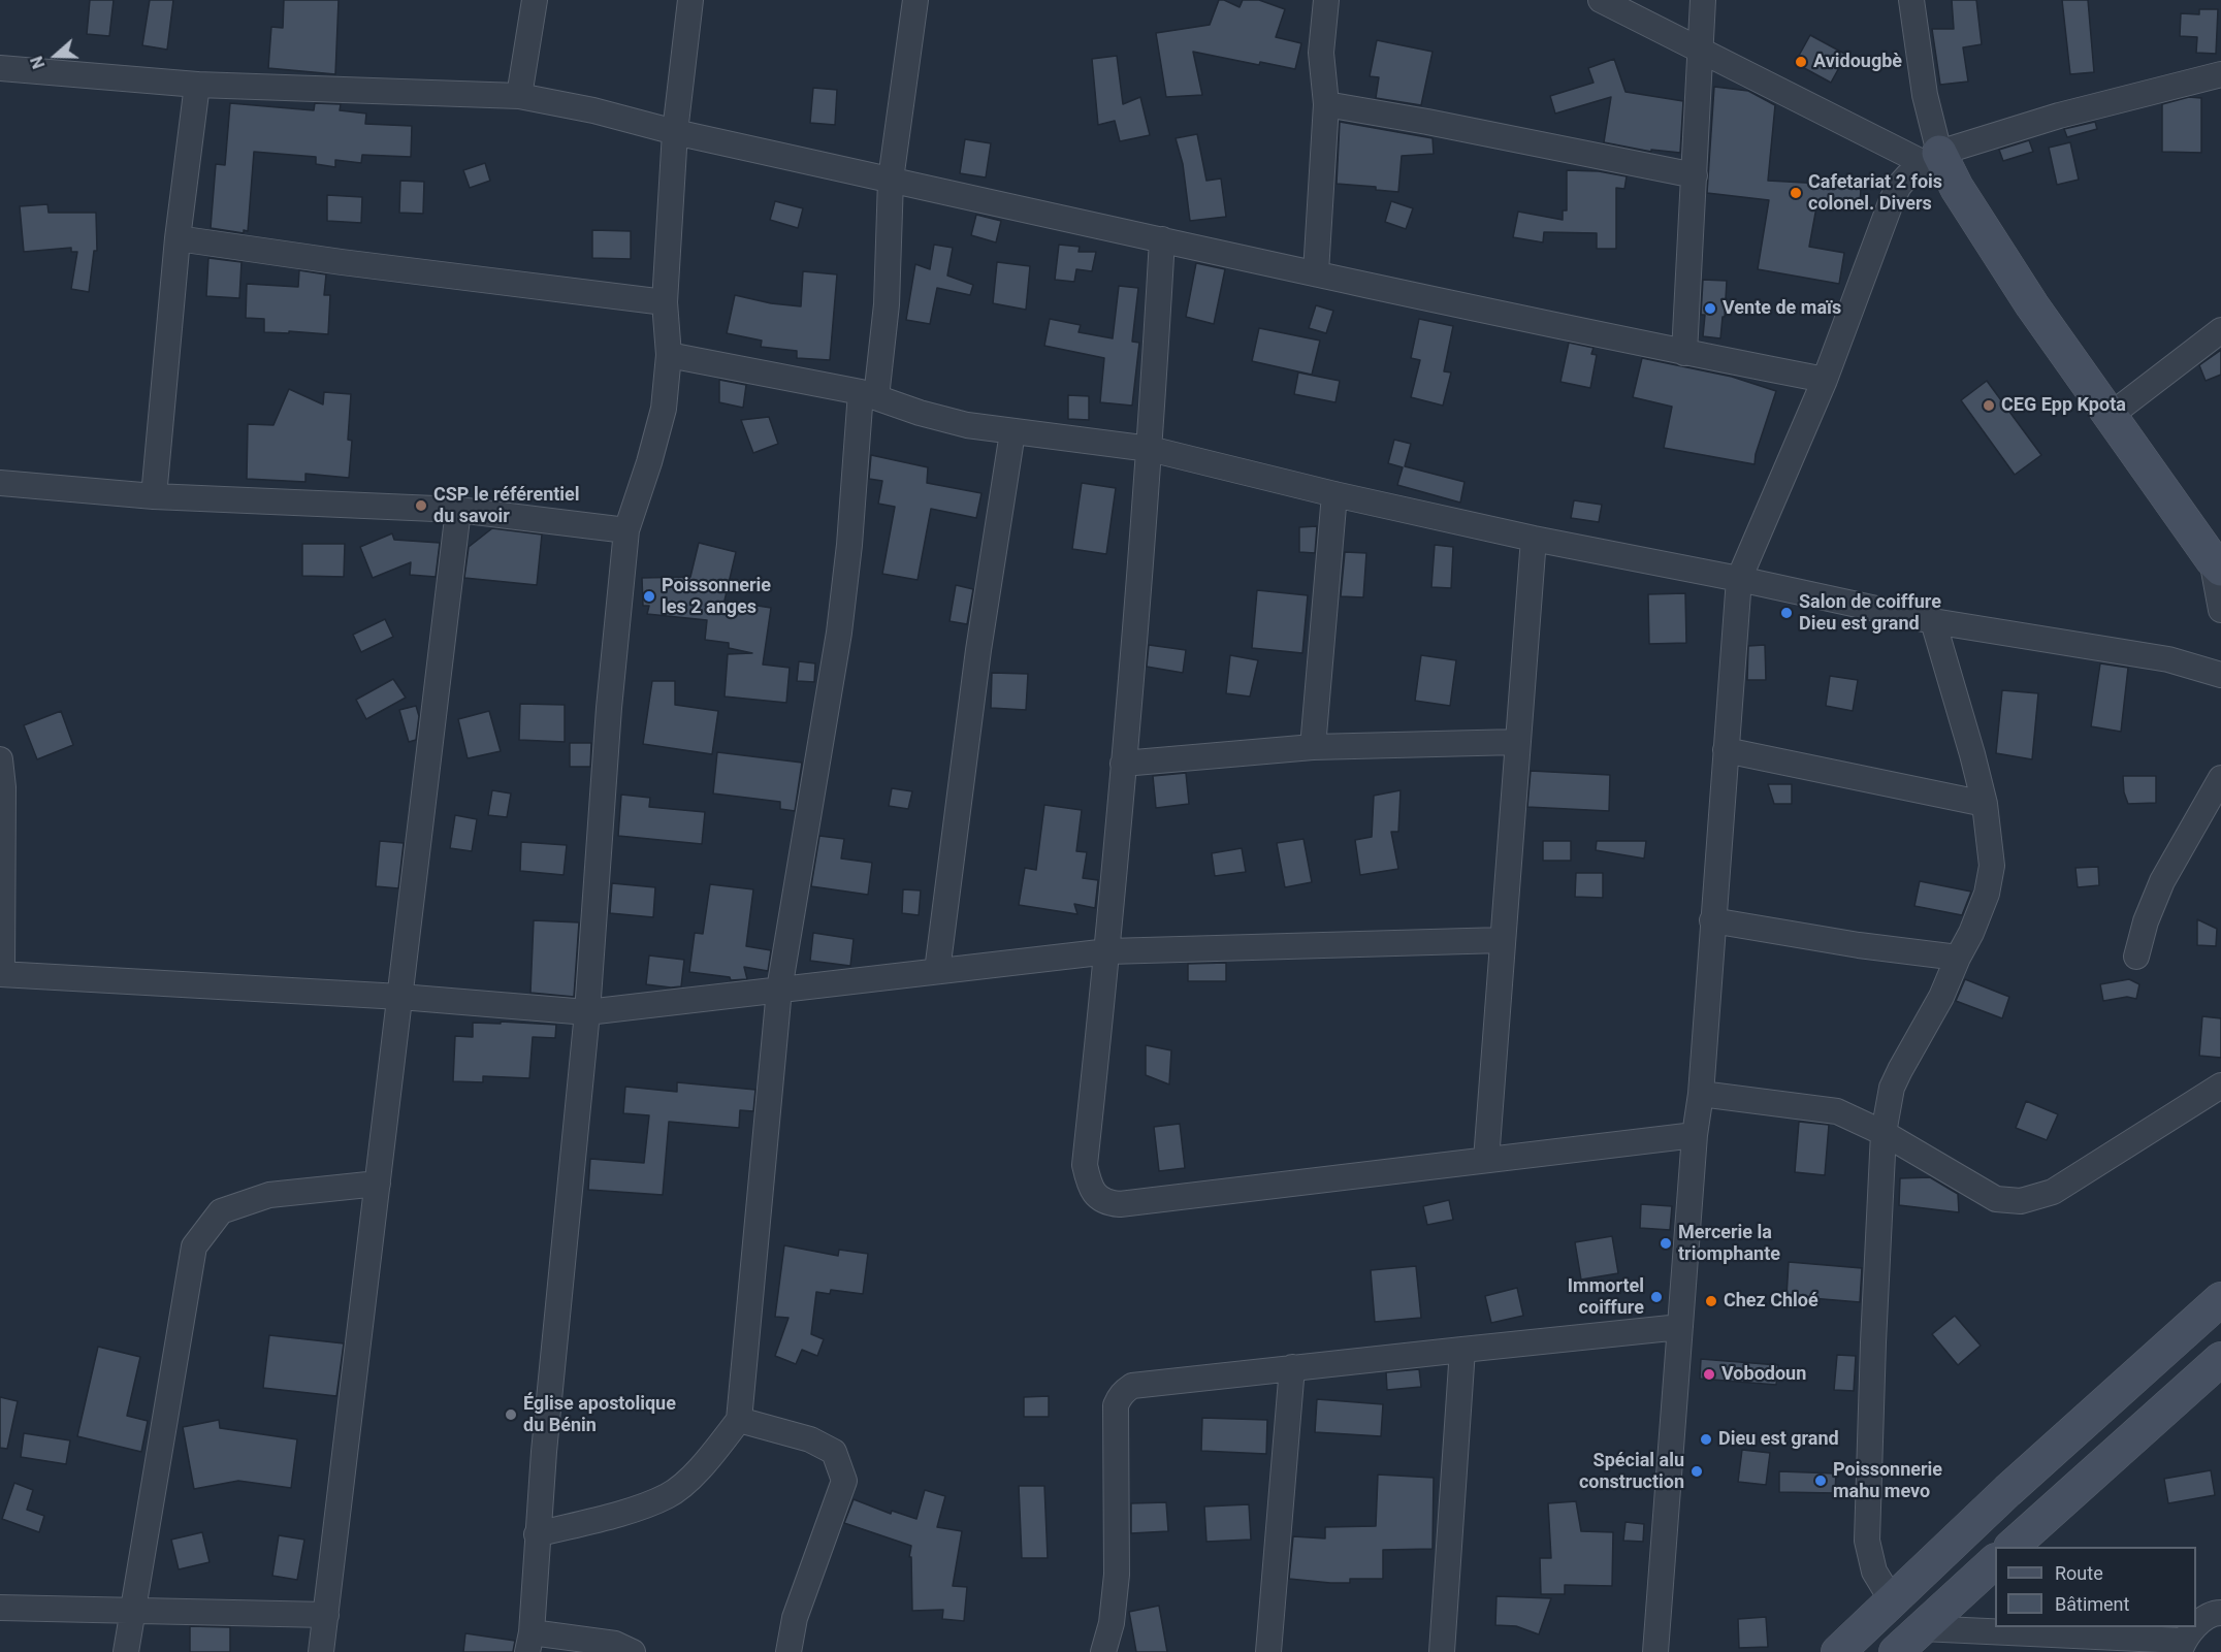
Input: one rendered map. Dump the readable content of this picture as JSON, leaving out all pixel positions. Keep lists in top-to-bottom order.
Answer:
{
  "places": [
    "Avidougbè",
    "Cafetariat 2 fois colonel. Divers",
    "Vente de maïs",
    "CEG Epp Kpota",
    "CSP le référentiel du savoir",
    "Poissonnerie les 2 anges",
    "Salon de coiffure Dieu est grand",
    "Mercerie la triomphante",
    "Immortel coiffure",
    "Chez Chloé",
    "Vobodoun",
    "Église apostolique du Bénin",
    "Dieu est grand",
    "Spécial alu construction",
    "Poissonnerie mahu mevo"
  ],
  "legend": ["Route", "Bâtiment"],
  "north": "left"
}
